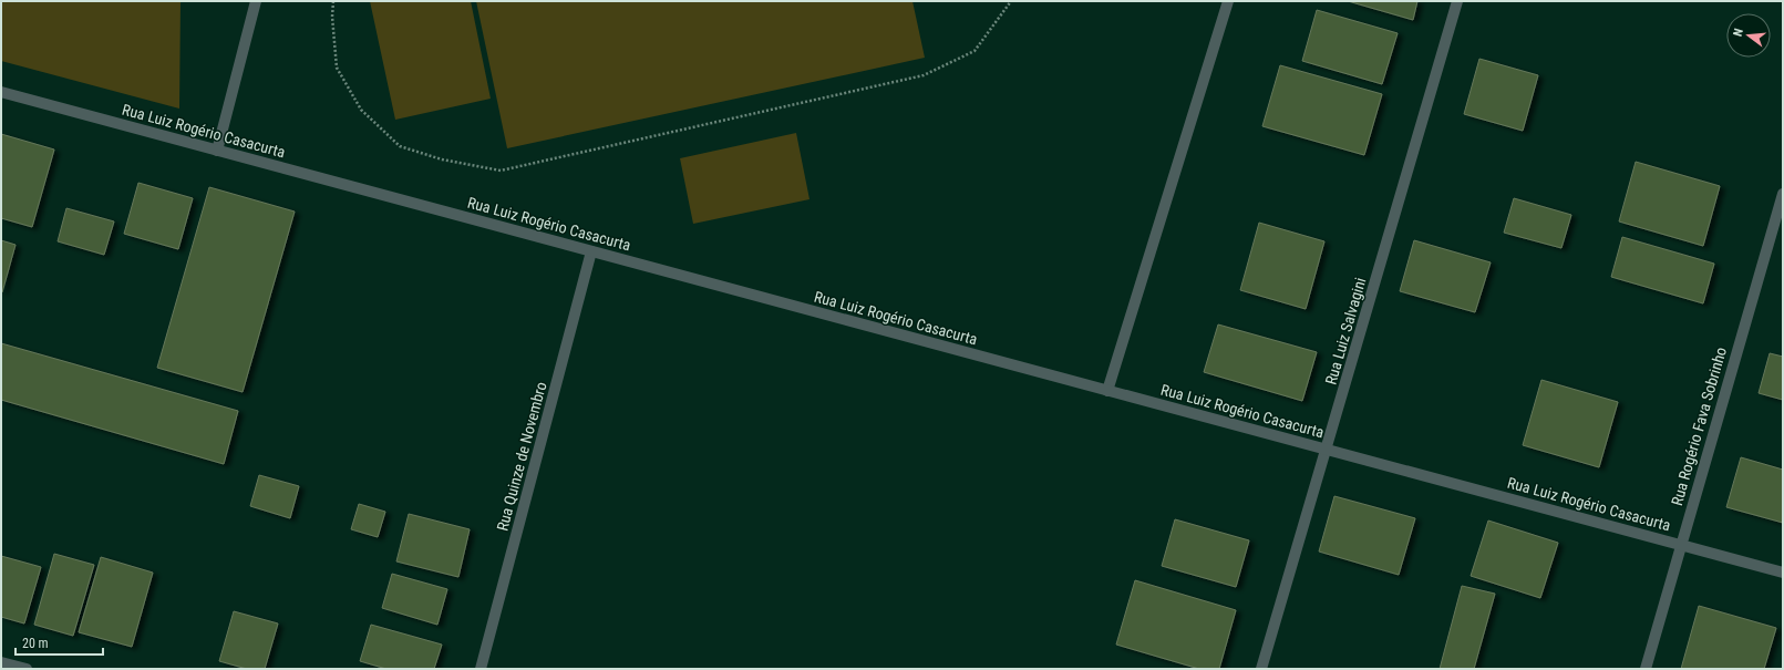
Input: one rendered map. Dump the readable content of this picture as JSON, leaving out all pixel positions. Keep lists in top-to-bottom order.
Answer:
{
  "streets": {
    "street": [
      "Rua Luiz Rogério Casacurta",
      "Rua Luiz Salvagini",
      "Rua Rogério Fava Sobrinho",
      "Rua Quinze de Novembro"
    ]
  },
  "crossings": [
    ["Rua Luiz Rogério Casacurta", "Rua Luiz Salvagini"],
    ["Rua Luiz Rogério Casacurta", "Rua Rogério Fava Sobrinho"],
    ["Rua Luiz Rogério Casacurta", "Rua Quinze de Novembro"]
  ],
  "scale_bar": "20 m",
  "north": "left"
}
